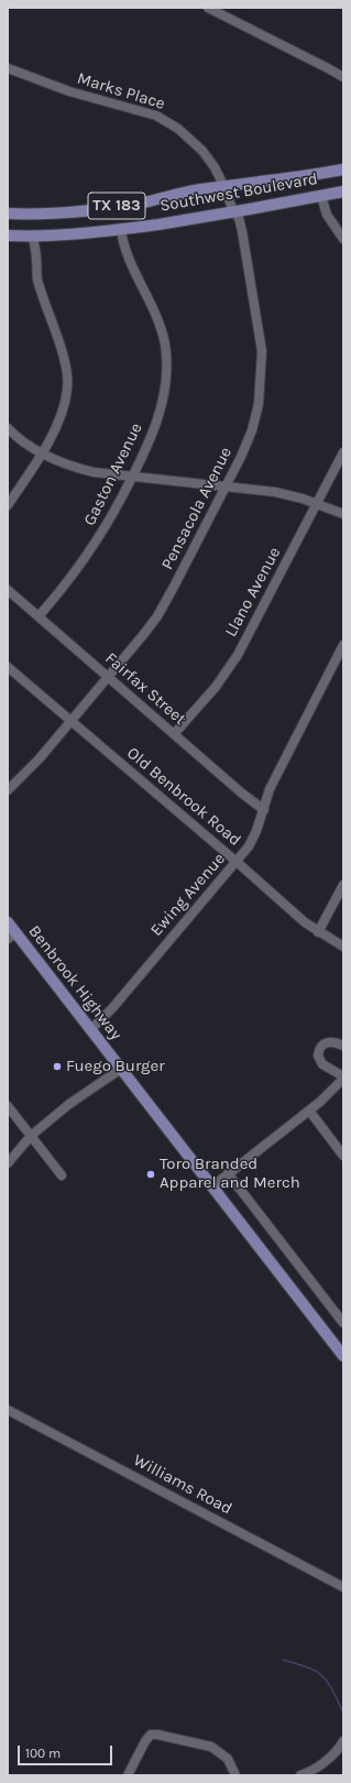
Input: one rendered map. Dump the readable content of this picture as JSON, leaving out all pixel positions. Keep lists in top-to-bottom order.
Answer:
{
  "streets": {
    "main road": ["Southwest Boulevard", "TX 183", "Benbrook Highway"],
    "street": [
      "Marks Place",
      "Gaston Avenue",
      "Pensacola Avenue",
      "Llano Avenue",
      "Fairfax Street",
      "Old Benbrook Road",
      "Ewing Avenue",
      "Williams Road"
    ]
  },
  "crossings": [
    ["Marks Place", "Southwest Boulevard"],
    ["Marks Place", "Pensacola Avenue"],
    ["Southwest Boulevard", "Gaston Avenue"],
    ["Southwest Boulevard", "Pensacola Avenue"],
    ["Gaston Avenue", "Fairfax Street"],
    ["Pensacola Avenue", "Fairfax Street"],
    ["Pensacola Avenue", "Old Benbrook Road"],
    ["Llano Avenue", "Fairfax Street"],
    ["Fairfax Street", "Ewing Avenue"],
    ["Old Benbrook Road", "Ewing Avenue"],
    ["Ewing Avenue", "Benbrook Highway"]
  ],
  "places": ["Fuego Burger", "Toro Branded Apparel and Merch"],
  "scale_bar": "100 m"
}
